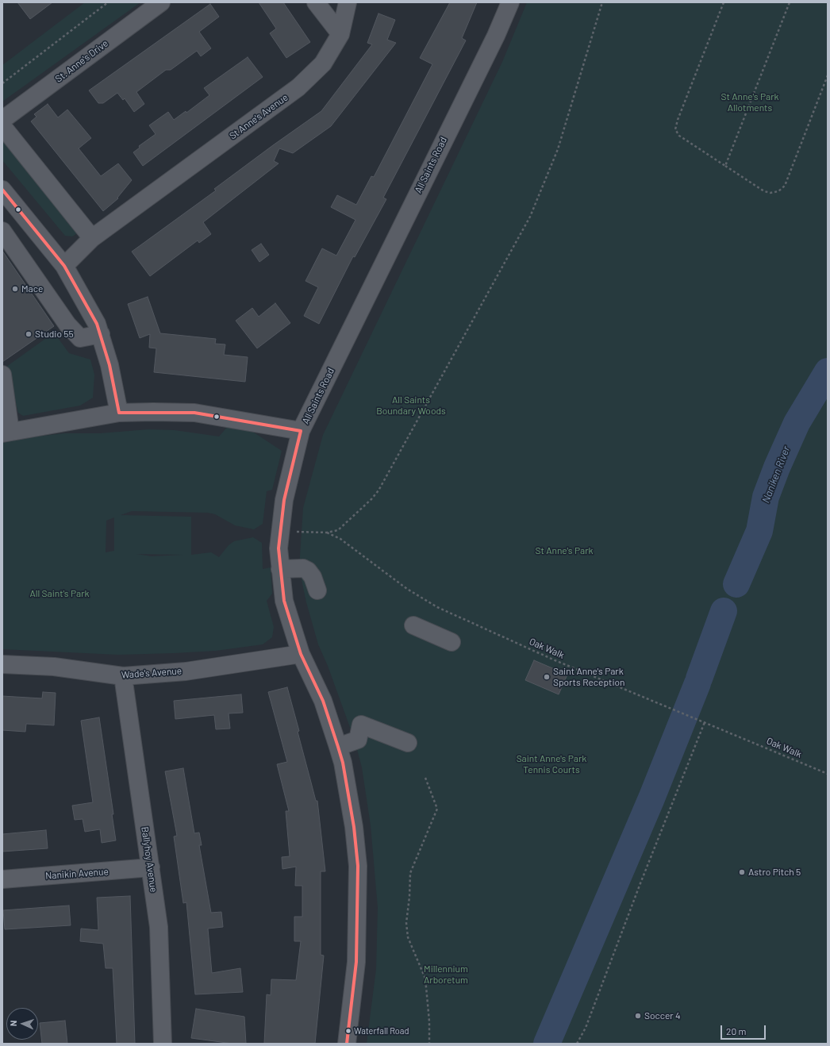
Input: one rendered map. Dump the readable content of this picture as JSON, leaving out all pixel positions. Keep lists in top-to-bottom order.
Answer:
{
  "streets": {
    "street": [
      "St. Anne's Drive",
      "St Anne's Avenue",
      "All Saints Road",
      "Wade's Avenue",
      "Ballyhoy Avenue",
      "Nanikin Avenue"
    ],
    "path": ["Oak Walk"]
  },
  "crossings": [
    ["All Saints Road", "Wade's Avenue"],
    ["Wade's Avenue", "Ballyhoy Avenue"],
    ["Ballyhoy Avenue", "Nanikin Avenue"]
  ],
  "water": ["Naniken River"],
  "parks": [
    "St Anne's Park Allotments",
    "All Saints Boundary Woods",
    "St Anne's Park",
    "All Saint's Park",
    "Saint Anne's Park Tennis Courts",
    "Millennium Arboretum"
  ],
  "places": [
    "Mace",
    "Studio 55",
    "Saint Anne's Park Sports Reception",
    "Astro Pitch 5",
    "Soccer 4",
    "Waterfall Road"
  ],
  "scale_bar": "20 m",
  "north": "left"
}
